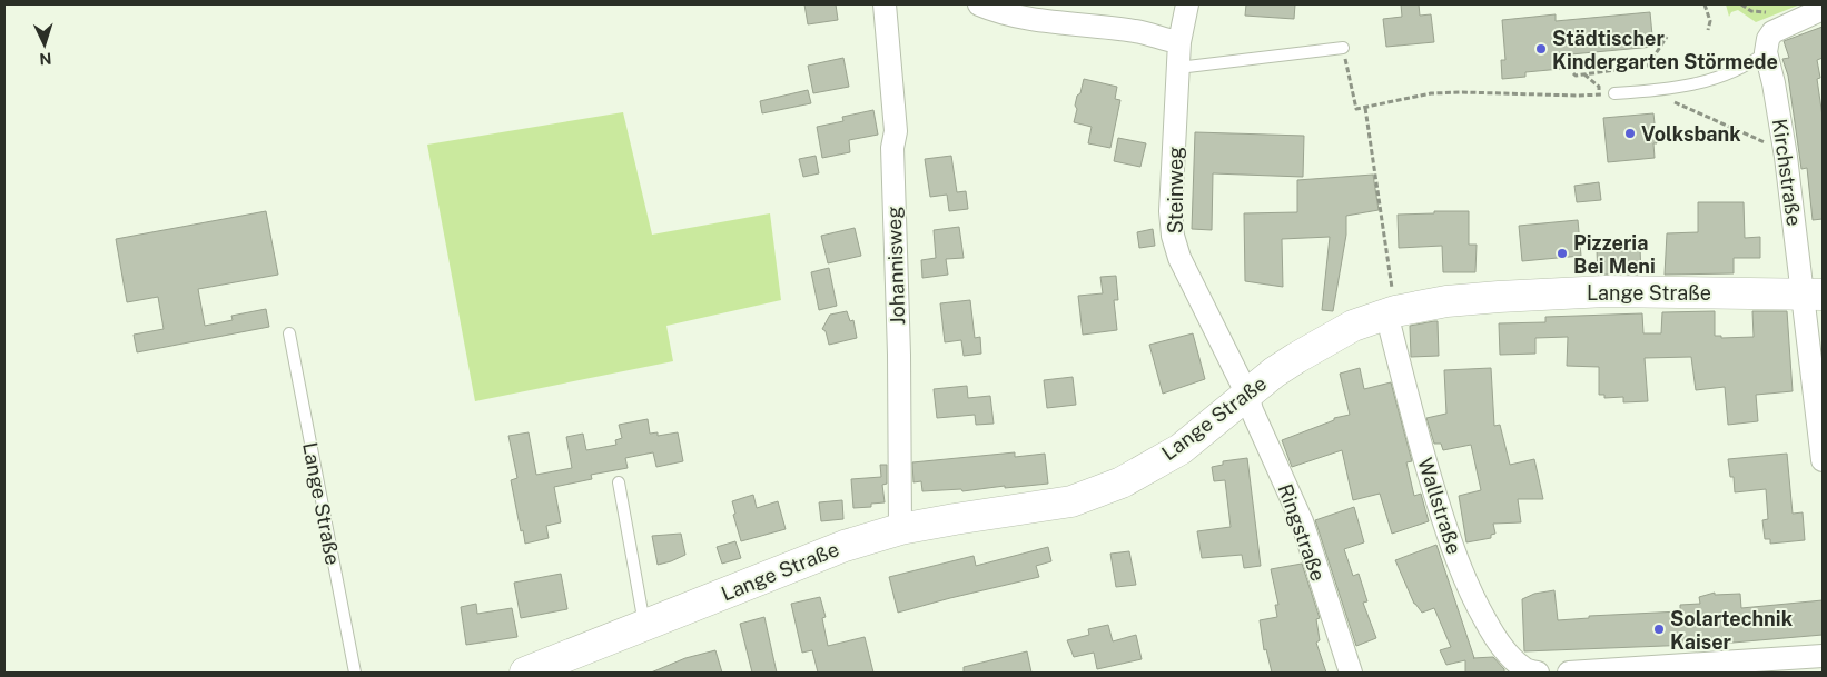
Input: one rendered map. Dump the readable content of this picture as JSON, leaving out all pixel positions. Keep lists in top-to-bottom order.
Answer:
{
  "streets": {
    "main road": ["Lange Straße"],
    "street": [
      "Kirchstraße",
      "Steinweg",
      "Johannisweg",
      "Wallstraße",
      "Ringstraße"
    ]
  },
  "crossings": [
    ["Kirchstraße", "Lange Straße"],
    ["Steinweg", "Lange Straße"],
    ["Steinweg", "Ringstraße"],
    ["Johannisweg", "Lange Straße"],
    ["Lange Straße", "Wallstraße"],
    ["Lange Straße", "Ringstraße"]
  ],
  "places": [
    "Städtischer Kindergarten Störmede",
    "Volksbank",
    "Pizzeria Bei Meni",
    "Solartechnik Kaiser"
  ],
  "north": "bottom"
}
